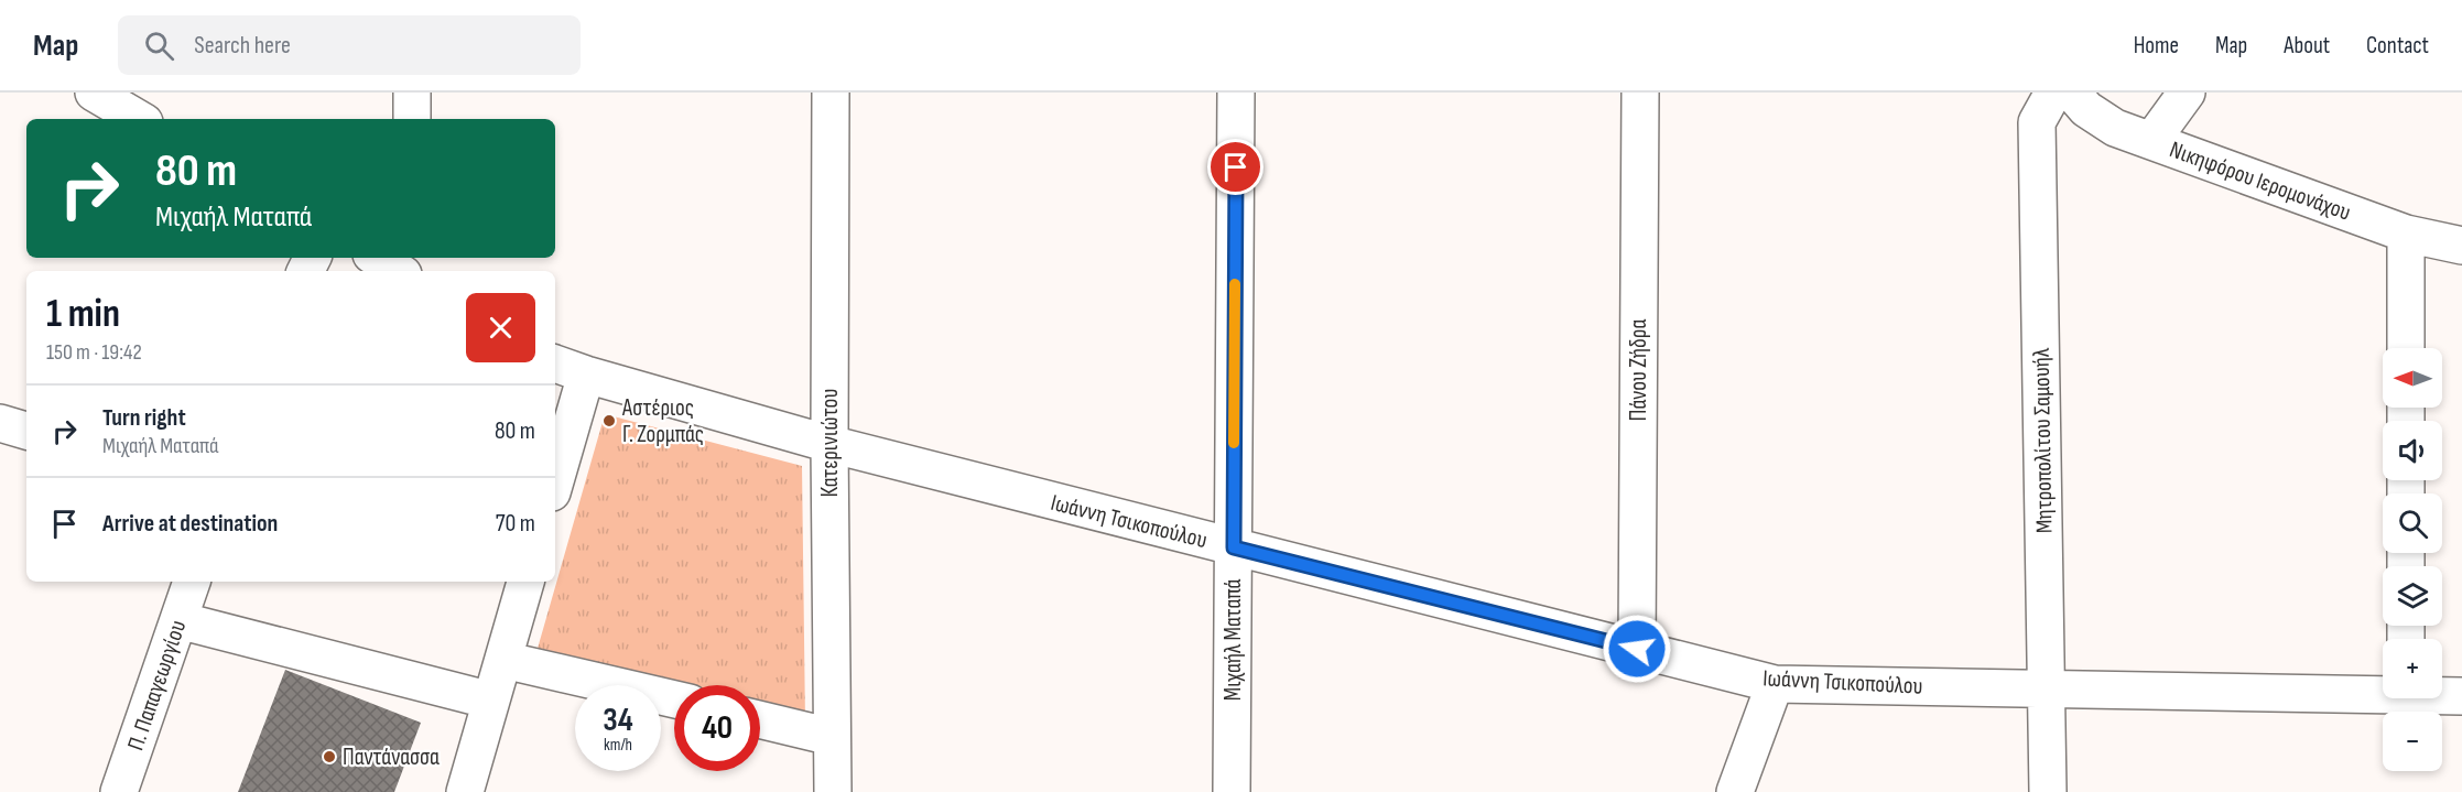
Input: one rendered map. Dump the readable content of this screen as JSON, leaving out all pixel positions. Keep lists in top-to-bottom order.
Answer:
{
  "streets": {
    "street": [
      "Νικηφόρου Ιερομονάχου",
      "Πάνου Ζήδρα",
      "Μητροπολίτου Σαμουήλ",
      "Κατερινιώτου",
      "Ιωάννη Τσικοπούλου",
      "Μιχαήλ Ματαπά",
      "Π. Παπαγεωργίου"
    ]
  },
  "crossings": [
    ["Πάνου Ζήδρα", "Ιωάννη Τσικοπούλου"],
    ["Μητροπολίτου Σαμουήλ", "Ιωάννη Τσικοπούλου"],
    ["Κατερινιώτου", "Ιωάννη Τσικοπούλου"],
    ["Ιωάννη Τσικοπούλου", "Μιχαήλ Ματαπά"]
  ],
  "places": ["Αστέριος Γ. Ζορμπάς", "Παντάνασσα"],
  "north": "left",
  "page": {
    "header": "Map",
    "search": "Search here",
    "nav": [
      "Home",
      "Map",
      "About",
      "Contact"
    ],
    "turn": ["80 m", "Μιχαήλ Ματαπά"],
    "heading": ["1 min", "150 m · 19:42"],
    "map_buttons": ["+", "−"],
    "list": [
      {
        "name": "Turn right",
        "note": "Μιχαήλ Ματαπά",
        "value": "80 m"
      },
      {
        "name": "Arrive at destination",
        "value": "70 m"
      }
    ],
    "speed": "34 km/h",
    "limit": "40"
  }
}
